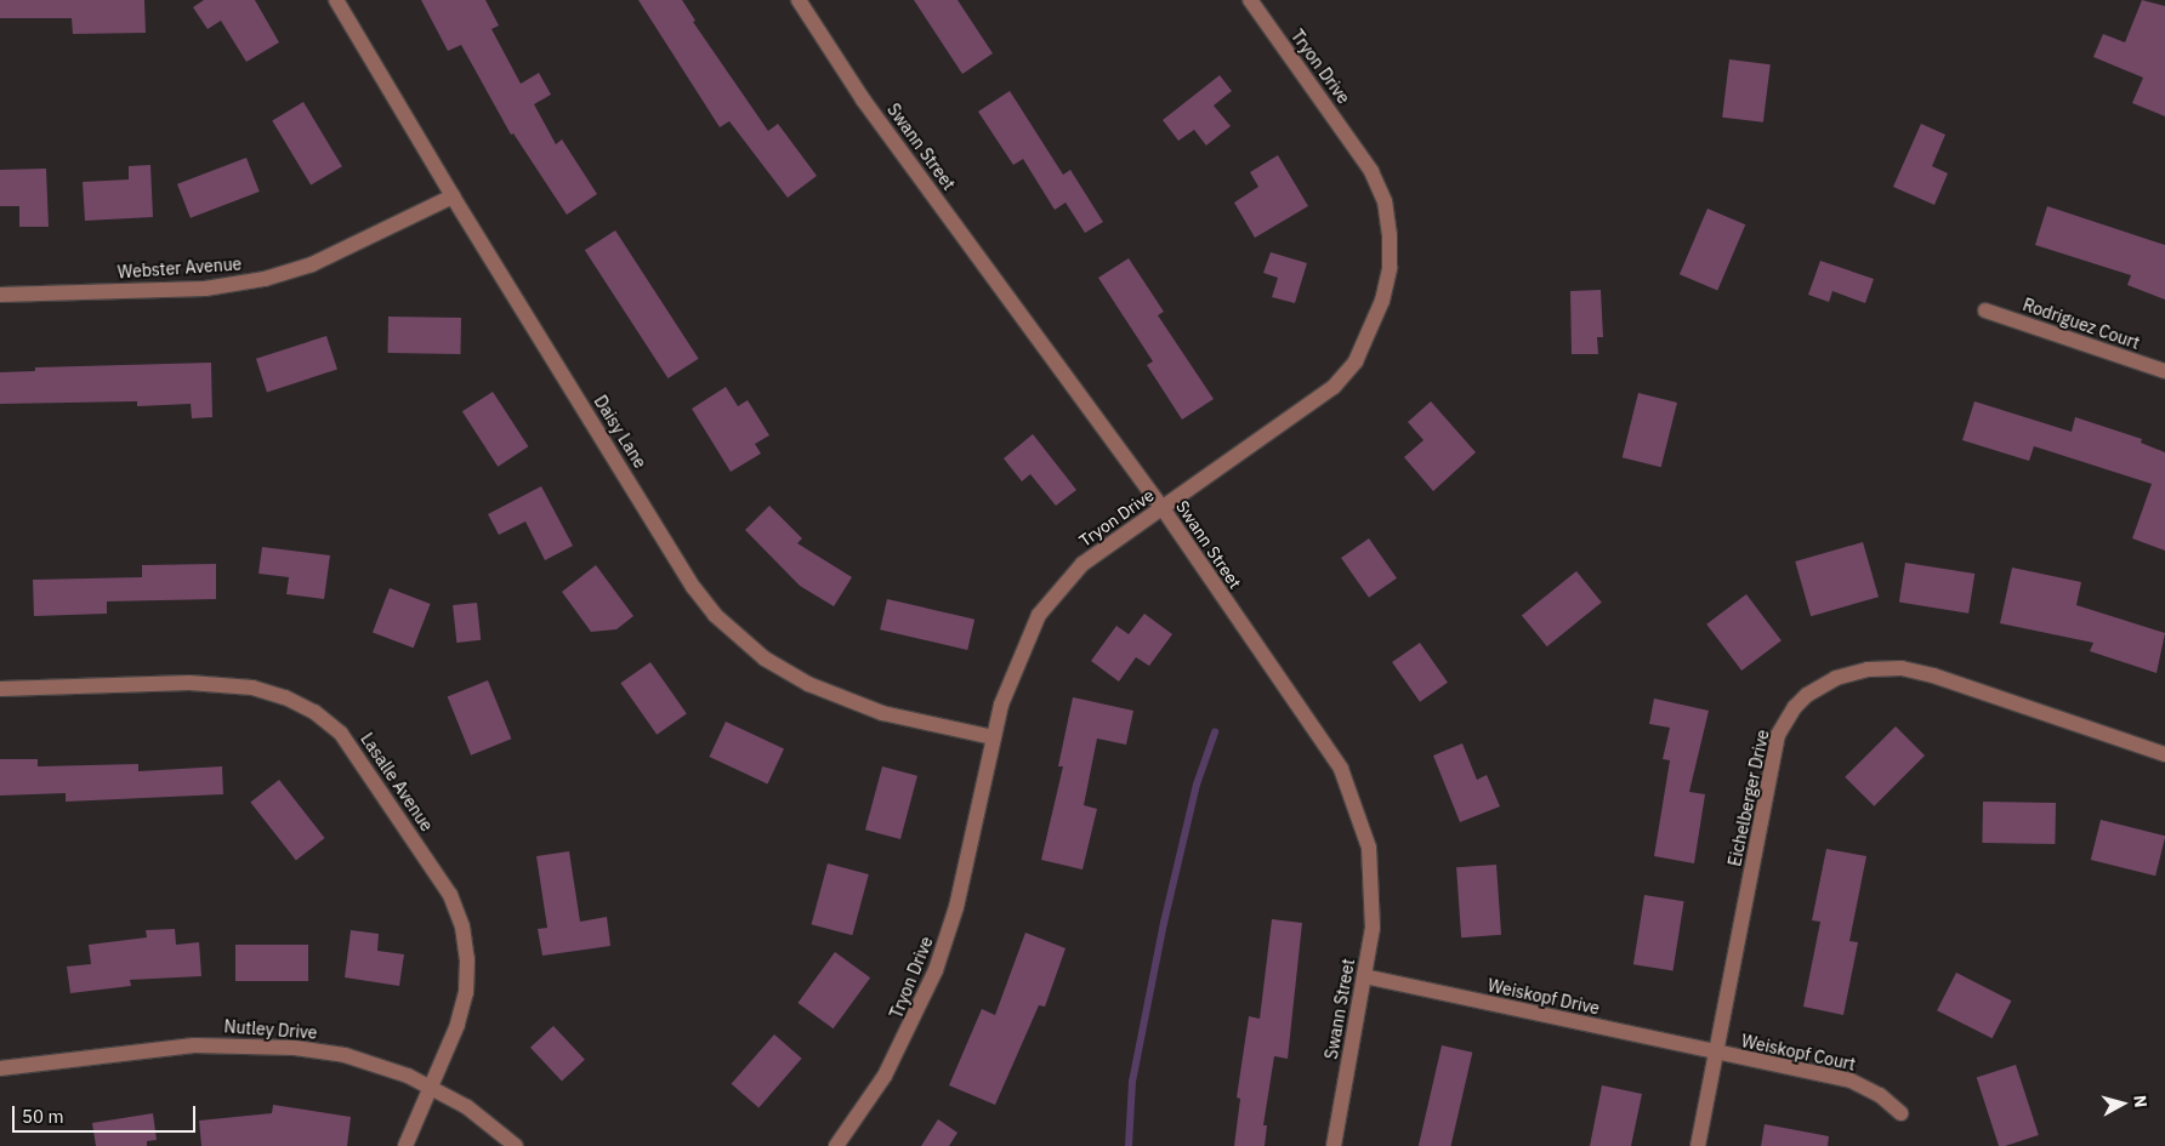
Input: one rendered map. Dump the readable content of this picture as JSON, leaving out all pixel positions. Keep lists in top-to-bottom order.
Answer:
{
  "streets": {
    "street": [
      "Tryon Drive",
      "Swann Street",
      "Webster Avenue",
      "Rodriguez Court",
      "Daisy Lane",
      "Lasalle Avenue",
      "Eichelberger Drive",
      "Weiskopf Drive",
      "Nutley Drive",
      "Weiskopf Court"
    ]
  },
  "crossings": [
    ["Tryon Drive", "Swann Street"],
    ["Tryon Drive", "Daisy Lane"],
    ["Swann Street", "Weiskopf Drive"],
    ["Webster Avenue", "Daisy Lane"],
    ["Lasalle Avenue", "Nutley Drive"],
    ["Eichelberger Drive", "Weiskopf Drive"],
    ["Eichelberger Drive", "Weiskopf Court"],
    ["Weiskopf Drive", "Weiskopf Court"]
  ],
  "scale_bar": "50 m",
  "north": "right"
}
